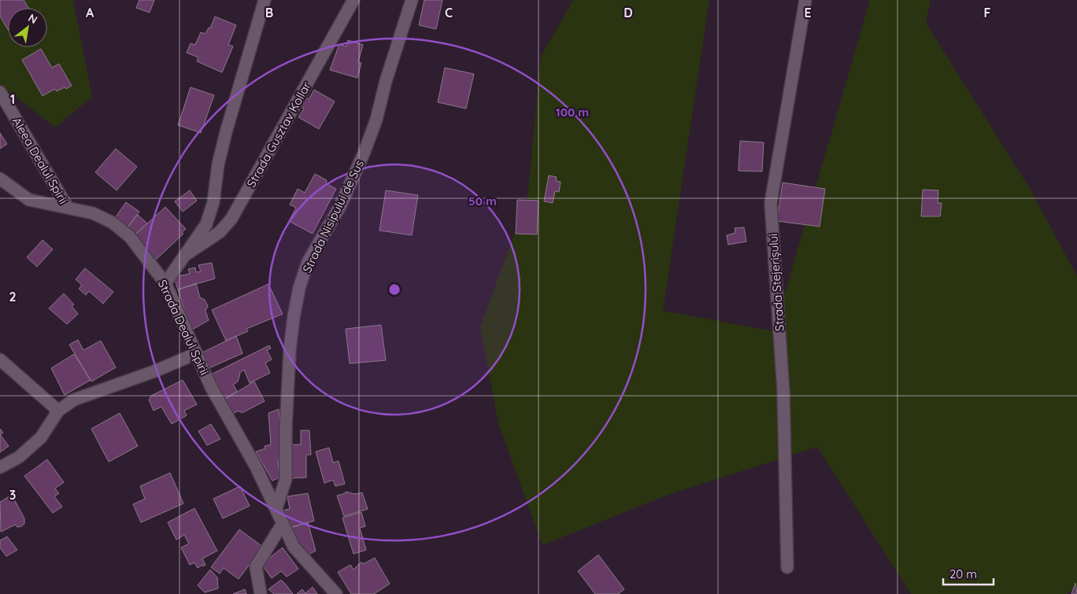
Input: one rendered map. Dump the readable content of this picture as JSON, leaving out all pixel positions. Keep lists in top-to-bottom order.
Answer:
{
  "streets": {
    "street": [
      "Strada Gusztav Kollar",
      "Aleea Dealul Spirii",
      "Strada Nisipului de Sus",
      "Strada Stejerișului",
      "Strada Dealul Spirii"
    ]
  },
  "crossings": [
    ["Strada Gusztav Kollar", "Strada Dealul Spirii"],
    ["Aleea Dealul Spirii", "Strada Dealul Spirii"],
    ["Strada Nisipului de Sus", "Strada Dealul Spirii"]
  ],
  "scale_bar": "20 m",
  "north": "top right",
  "grid": {
    "columns": [
      "A",
      "B",
      "C",
      "D",
      "E",
      "F"
    ],
    "rows": ["1", "2", "3"]
  },
  "rings": ["100 m", "50 m"]
}
